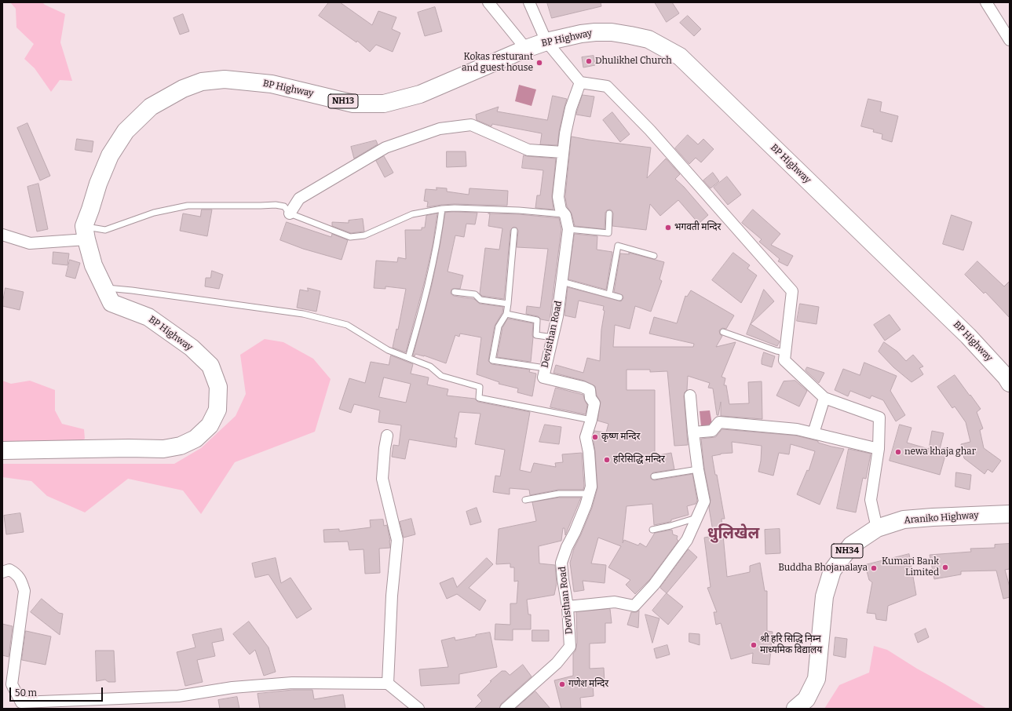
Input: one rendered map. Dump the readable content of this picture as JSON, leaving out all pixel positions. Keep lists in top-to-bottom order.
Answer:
{
  "streets": {
    "highway": [
      "BP Highway",
      "NH13",
      "Araniko Highway",
      "NH34"
    ],
    "street": ["Devisthan Road"]
  },
  "districts": ["धुलिखेल"],
  "places": [
    "Dhulikhel Church",
    "Kokas resturant and guest house",
    "भगवती मन्दिर",
    "कृष्ण मन्दिर",
    "newa khaja ghar",
    "हरिसिद्धि मन्दिर",
    "Kumari Bank Limited",
    "Buddha Bhojanalaya",
    "श्री हरि सिद्धि निम्न माध्यमिक विद्यालय",
    "गणेश मन्दिर"
  ],
  "scale_bar": "50 m"
}
